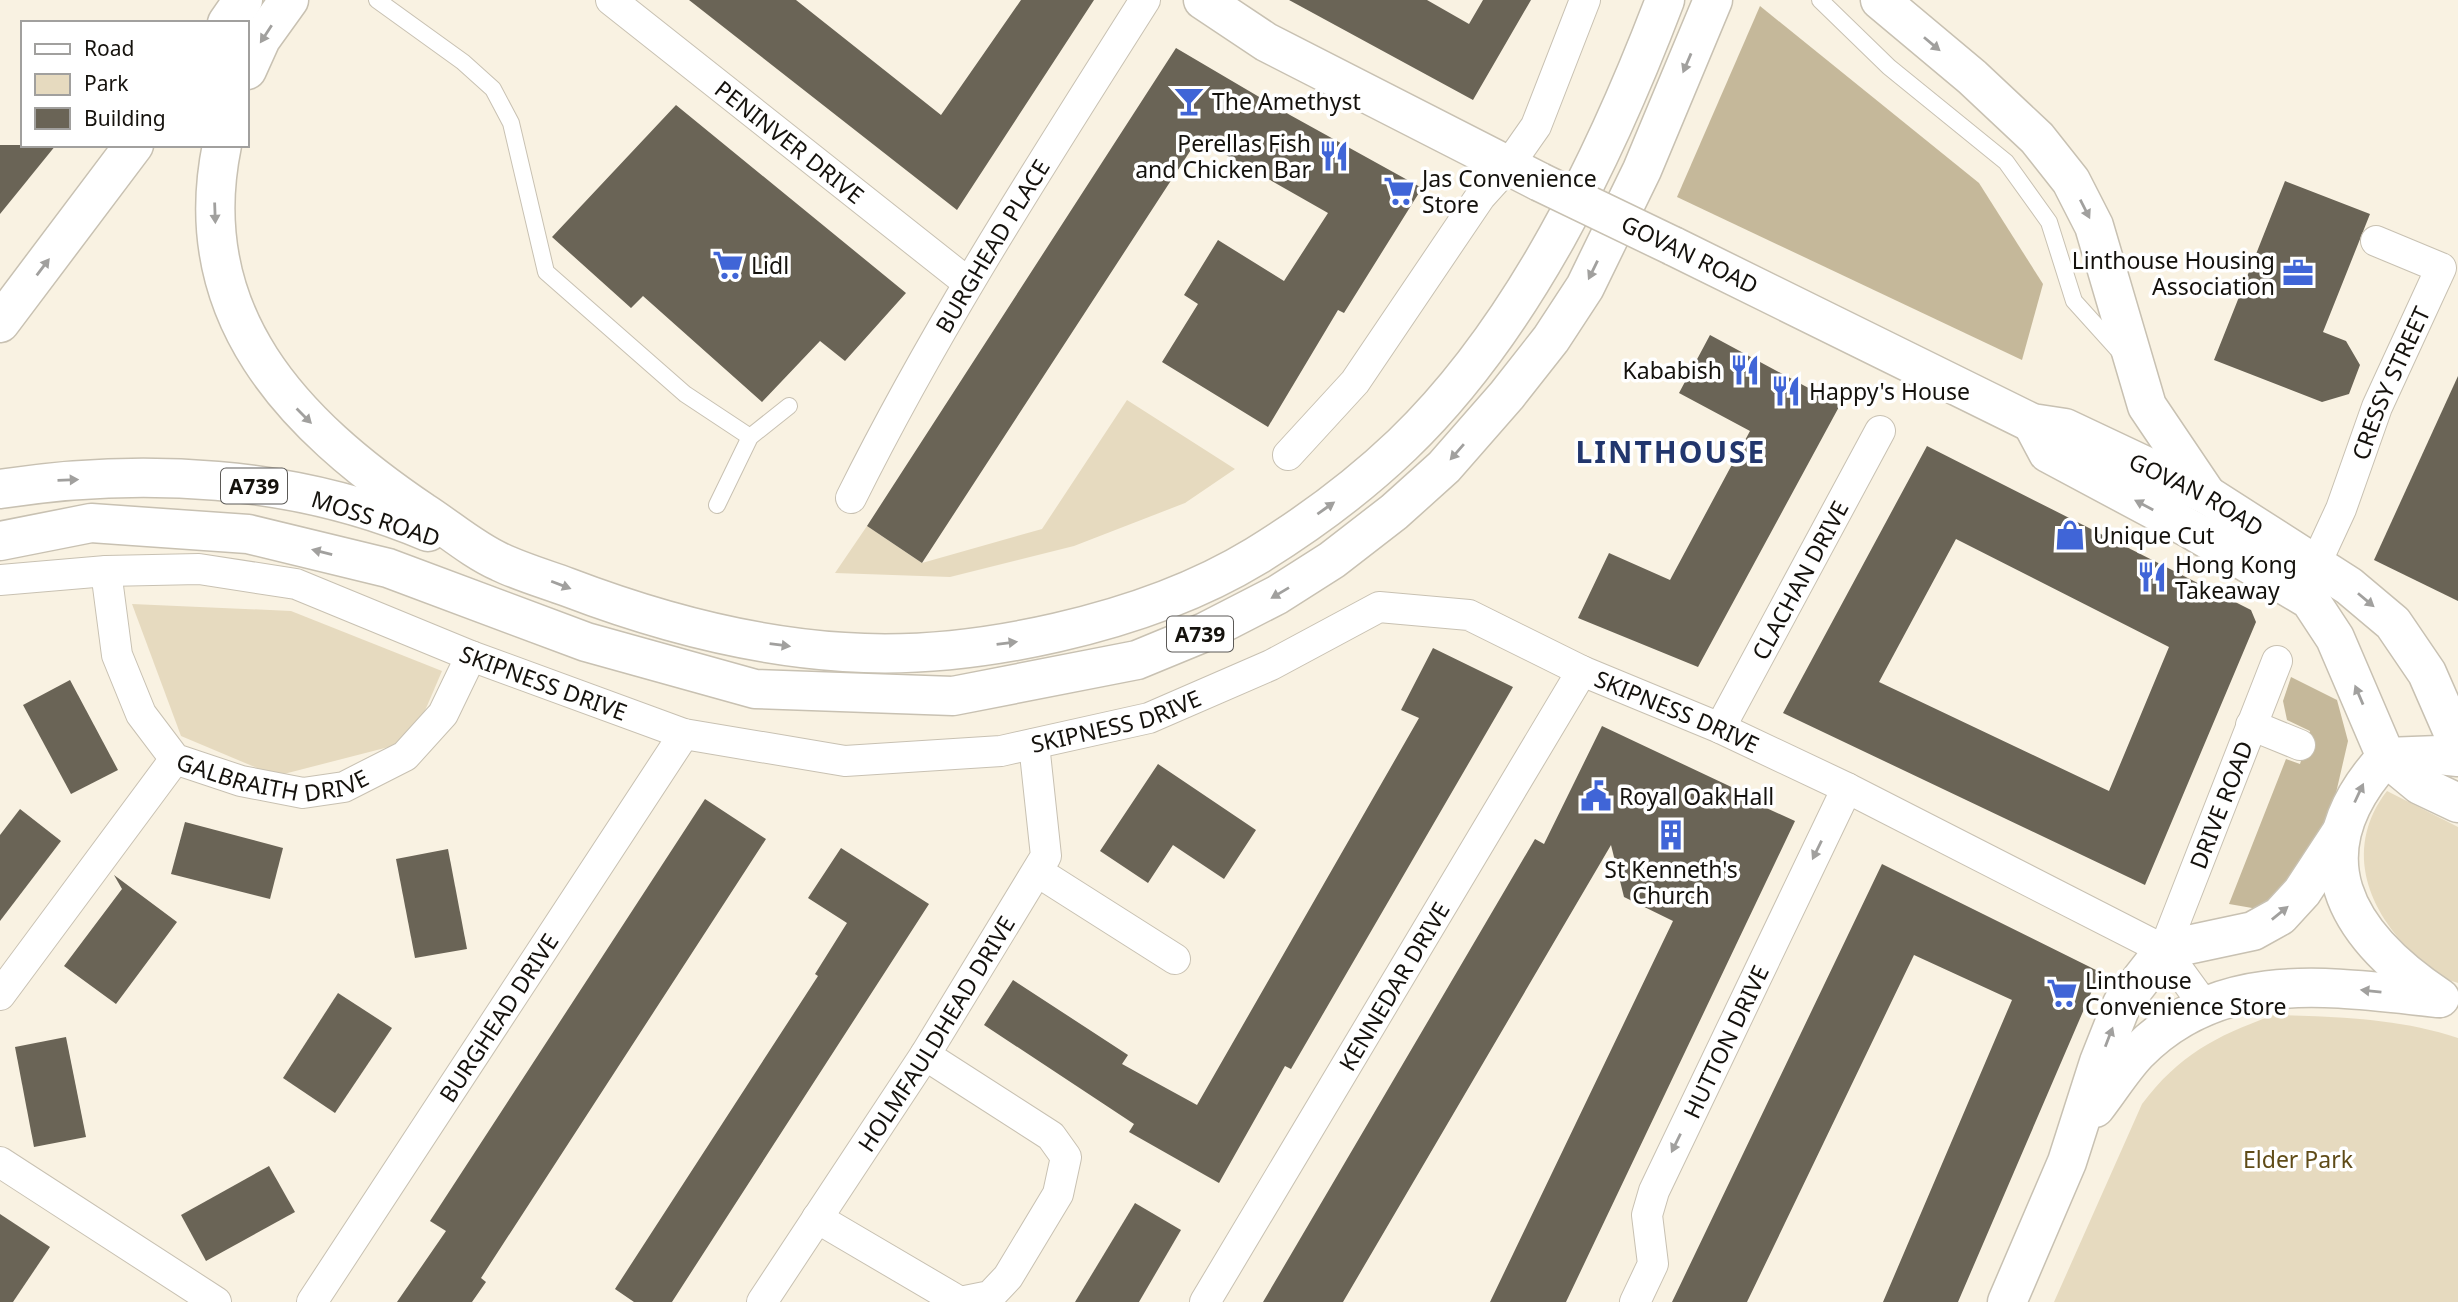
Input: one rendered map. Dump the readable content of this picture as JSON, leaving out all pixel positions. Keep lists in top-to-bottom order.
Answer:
{
  "streets": {
    "main road": [
      "GOVAN ROAD",
      "A739",
      "MOSS ROAD",
      "DRIVE ROAD"
    ],
    "street": [
      "PENINVER DRIVE",
      "BURGHEAD PLACE",
      "CRESSY STREET",
      "CLACHAN DRIVE",
      "SKIPNESS DRIVE",
      "GALBRAITH DRIVE",
      "KENNEDAR DRIVE",
      "BURGHEAD DRIVE",
      "HOLMFAULDHEAD DRIVE",
      "HUTTON DRIVE"
    ]
  },
  "crossings": [
    ["PENINVER DRIVE", "BURGHEAD PLACE"],
    ["GOVAN ROAD", "CRESSY STREET"],
    ["A739", "MOSS ROAD"],
    ["CLACHAN DRIVE", "SKIPNESS DRIVE"],
    ["SKIPNESS DRIVE", "GALBRAITH DRIVE"],
    ["SKIPNESS DRIVE", "DRIVE ROAD"],
    ["SKIPNESS DRIVE", "KENNEDAR DRIVE"],
    ["SKIPNESS DRIVE", "BURGHEAD DRIVE"],
    ["SKIPNESS DRIVE", "HOLMFAULDHEAD DRIVE"],
    ["SKIPNESS DRIVE", "HUTTON DRIVE"]
  ],
  "one_way": ["HUTTON DRIVE"],
  "districts": ["LINTHOUSE"],
  "parks": ["Elder Park"],
  "places": {
    "bar": ["The Amethyst"],
    "restaurant": [
      "Perellas Fish and Chicken Bar",
      "Kababish",
      "Happy's House",
      "Hong Kong Takeaway"
    ],
    "supermarket": ["Jas Convenience Store", "Lidl", "Linthouse Convenience Store"],
    "office": ["Linthouse Housing Association"],
    "shop": ["Unique Cut"],
    "public building": ["Royal Oak Hall"],
    "building": ["St Kenneth's Church"]
  },
  "legend": ["Road", "Park", "Building"]
}
